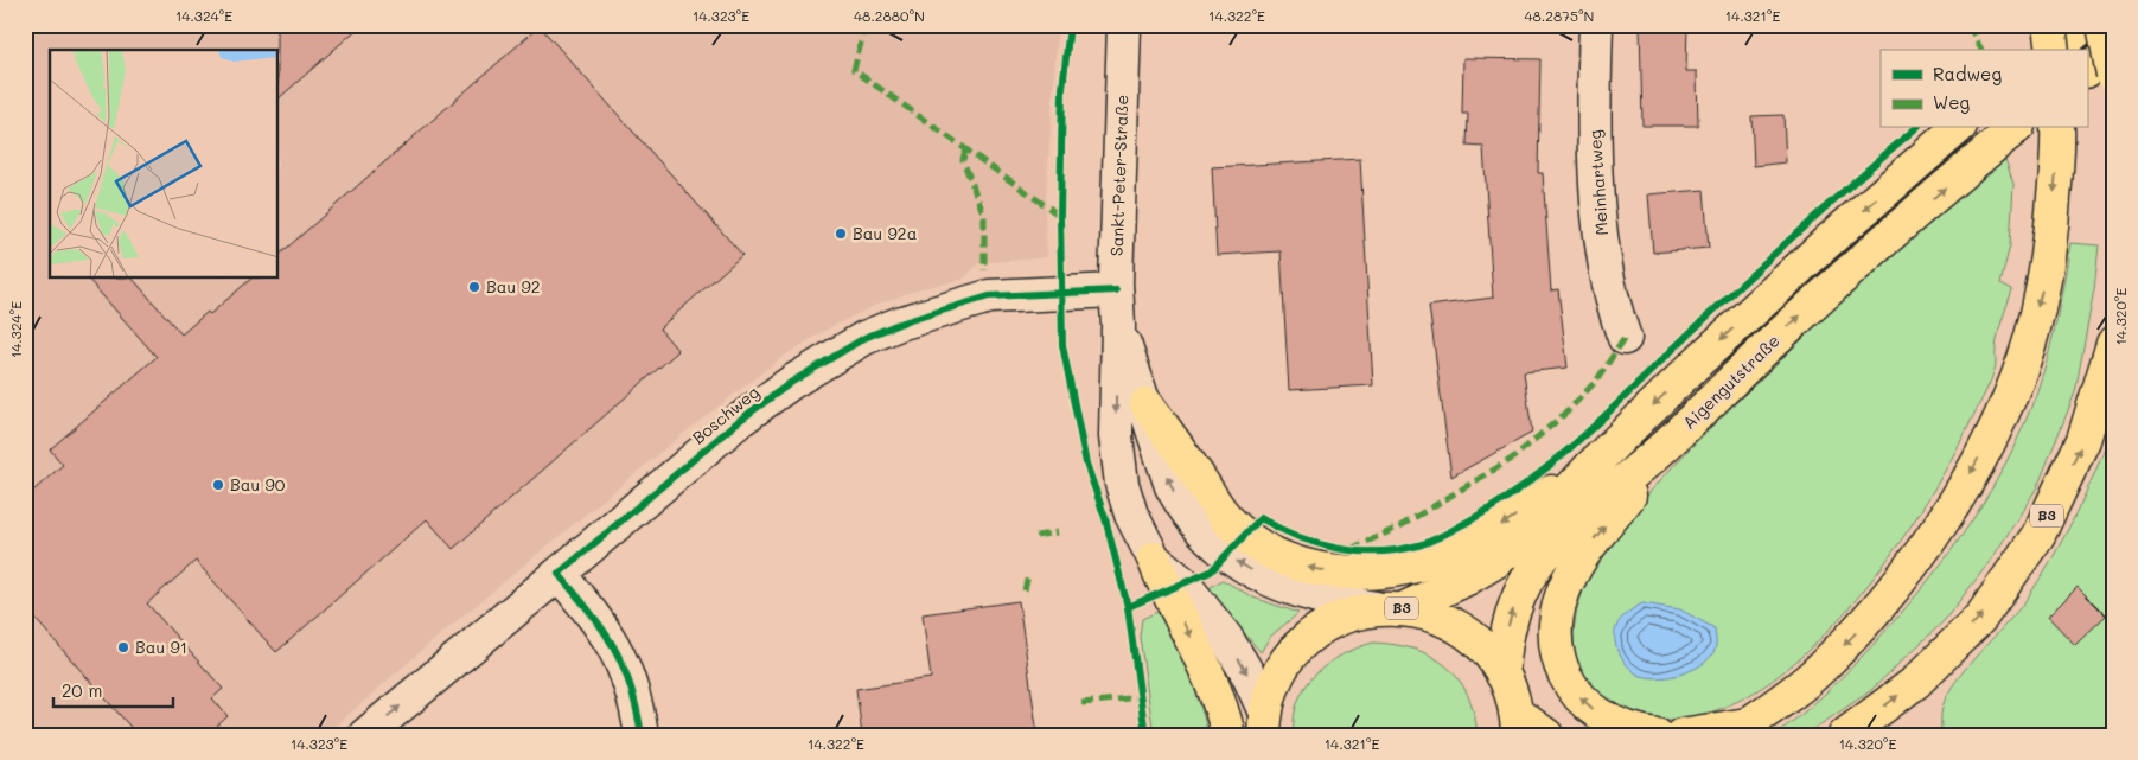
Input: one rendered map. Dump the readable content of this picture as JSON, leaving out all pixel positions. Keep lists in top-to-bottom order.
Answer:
{
  "streets": {
    "main road": ["Aigengutstraße", "B3"],
    "street": ["Sankt-Peter-Straße", "Meinhartweg", "Boschweg"]
  },
  "crossings": [
    ["Sankt-Peter-Straße", "Boschweg"],
    ["Aigengutstraße", "B3"]
  ],
  "places": [
    "Bau 92a",
    "Bau 92",
    "Bau 90",
    "Bau 91"
  ],
  "legend": ["Radweg", "Weg"],
  "scale_bar": "20 m",
  "coordinates": [
    "14.324°E",
    "14.323°E",
    "48.2880°N",
    "14.322°E",
    "48.2875°N",
    "14.321°E",
    "14.320°E"
  ]
}
